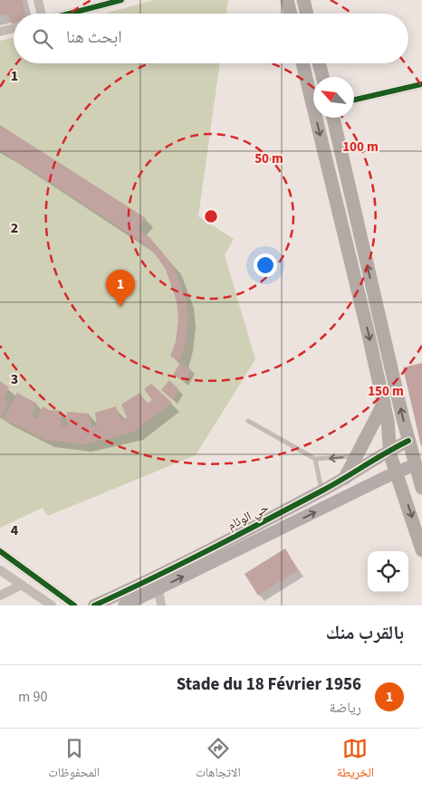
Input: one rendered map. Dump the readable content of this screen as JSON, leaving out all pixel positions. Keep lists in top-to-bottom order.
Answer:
{
  "streets": {
    "street": ["حي الوئام"]
  },
  "north": "top left",
  "page": {
    "search": "ابحث هنا",
    "pins": "1",
    "heading": "بالقرب منك",
    "list": [
      {
        "mark": "1",
        "name": "Stade du 18 Février 1956",
        "note": "رياضة",
        "value": "90 m"
      }
    ],
    "nav": ["الخريطة", "الاتجاهات", "المحفوظات"]
  },
  "grid": {
    "rows": [
      "1",
      "2",
      "3",
      "4"
    ]
  },
  "rings": ["100 m", "50 m", "150 m"]
}
